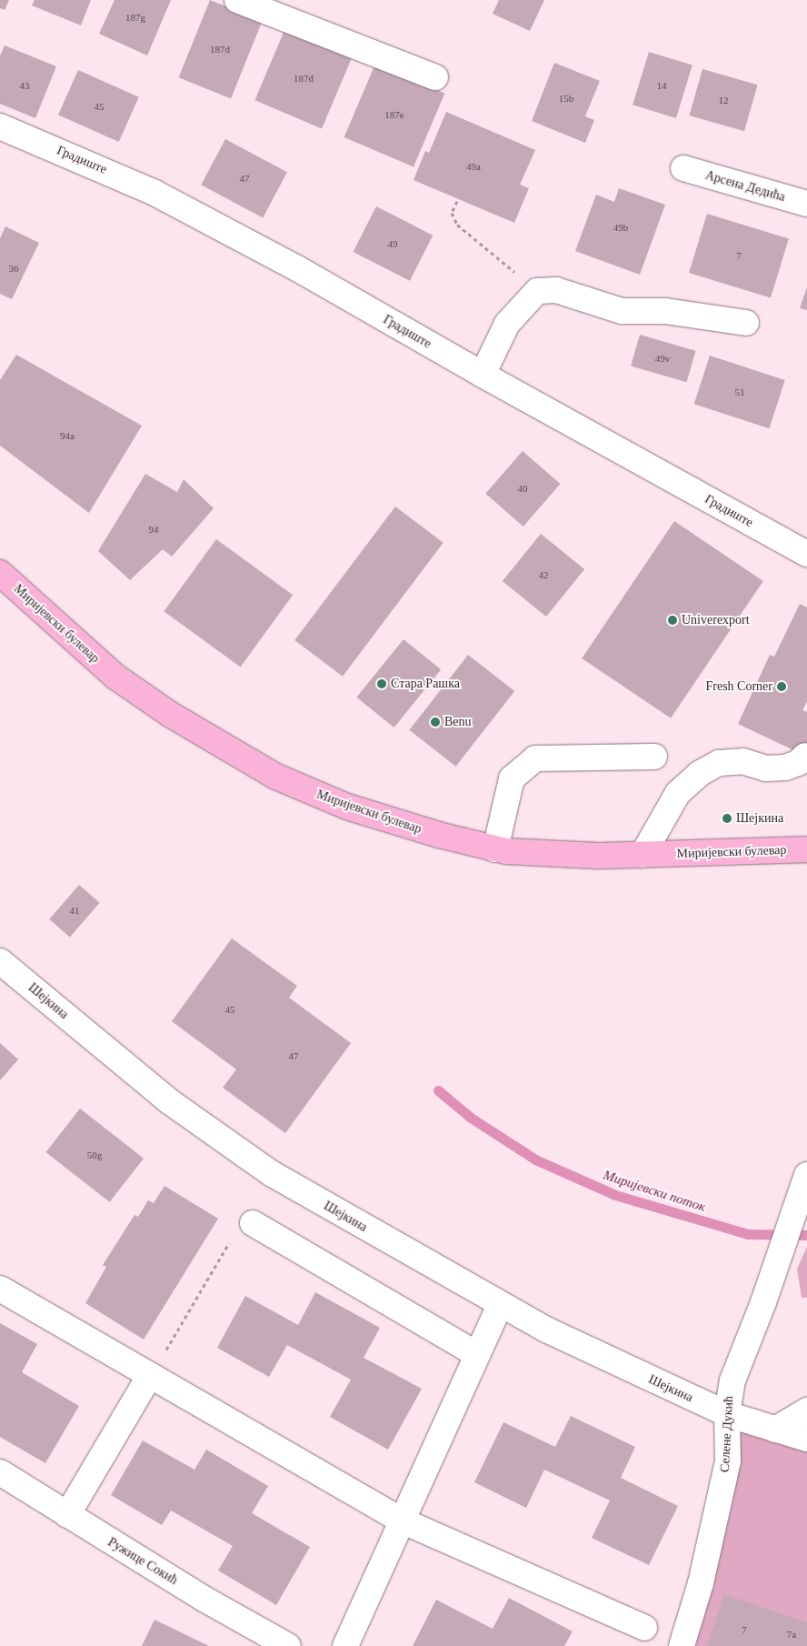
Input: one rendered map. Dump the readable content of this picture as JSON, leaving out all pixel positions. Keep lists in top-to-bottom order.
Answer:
{
  "streets": {
    "main road": ["Миријевски булевар"],
    "street": [
      "Градиште",
      "Арсена Дедића",
      "Шејкина",
      "Селене Дукић",
      "Ружице Сокић"
    ]
  },
  "crossings": [
    ["Шејкина", "Селене Дукић"]
  ],
  "water": ["Миријевски поток"],
  "places": [
    "Univerexport",
    "Стара Рашка",
    "Fresh Corner",
    "Benu",
    "Шејкина"
  ],
  "house_numbers": [
    "187g",
    "187d",
    "187đ",
    "43",
    "14",
    "15b",
    "12",
    "45",
    "187e",
    "49a",
    "47",
    "49b",
    "49",
    "7",
    "36",
    "49v",
    "51",
    "94a",
    "40",
    "94",
    "42",
    "41",
    "45",
    "47",
    "50g",
    "7",
    "7a"
  ]
}
